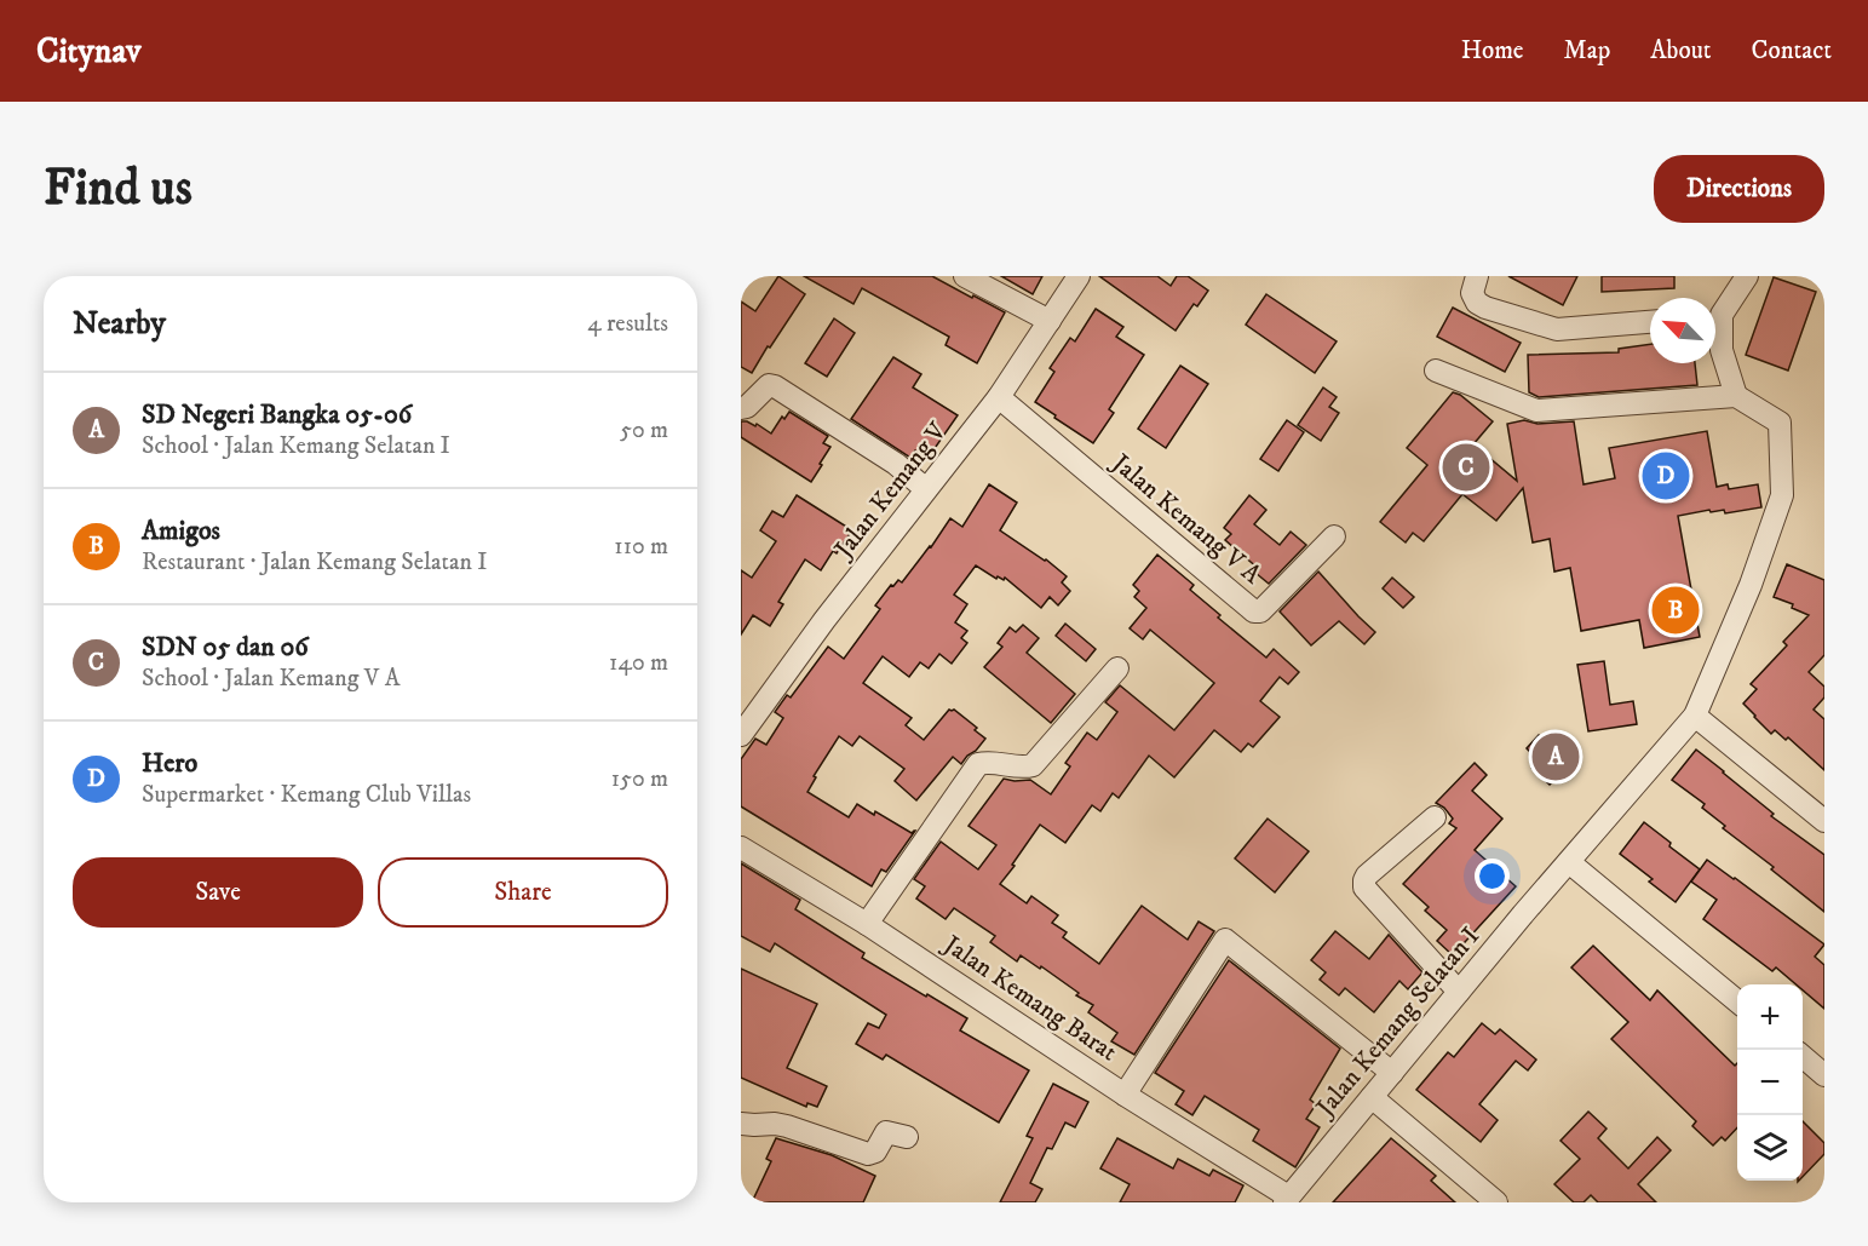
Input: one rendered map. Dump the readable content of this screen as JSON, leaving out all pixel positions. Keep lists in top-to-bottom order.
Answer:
{
  "streets": {
    "street": [
      "Jalan Kemang V",
      "Jalan Kemang V A",
      "Jalan Kemang Barat",
      "Jalan Kemang Selatan I"
    ]
  },
  "crossings": [
    ["Jalan Kemang V", "Jalan Kemang V A"],
    ["Jalan Kemang Barat", "Jalan Kemang Selatan I"]
  ],
  "north": "top left",
  "page": {
    "header": "Citynav",
    "nav": [
      "Home",
      "Map",
      "About",
      "Contact"
    ],
    "buttons": [
      "Directions",
      ["Save", "Share"]
    ],
    "title": "Find us",
    "heading": ["Nearby", "4 results"],
    "list": [
      {
        "mark": "A",
        "name": "SD Negeri Bangka 05-06",
        "note": "School · Jalan Kemang Selatan I",
        "value": "50 m"
      },
      {
        "mark": "B",
        "name": "Amigos",
        "note": "Restaurant · Jalan Kemang Selatan I",
        "value": "110 m"
      },
      {
        "mark": "C",
        "name": "SDN 05 dan 06",
        "note": "School · Jalan Kemang V A",
        "value": "140 m"
      },
      {
        "mark": "D",
        "name": "Hero",
        "note": "Supermarket · Kemang Club Villas",
        "value": "150 m"
      }
    ],
    "pins": [
      "C",
      "D",
      "B",
      "A"
    ],
    "map_buttons": ["+", "−"]
  }
}
